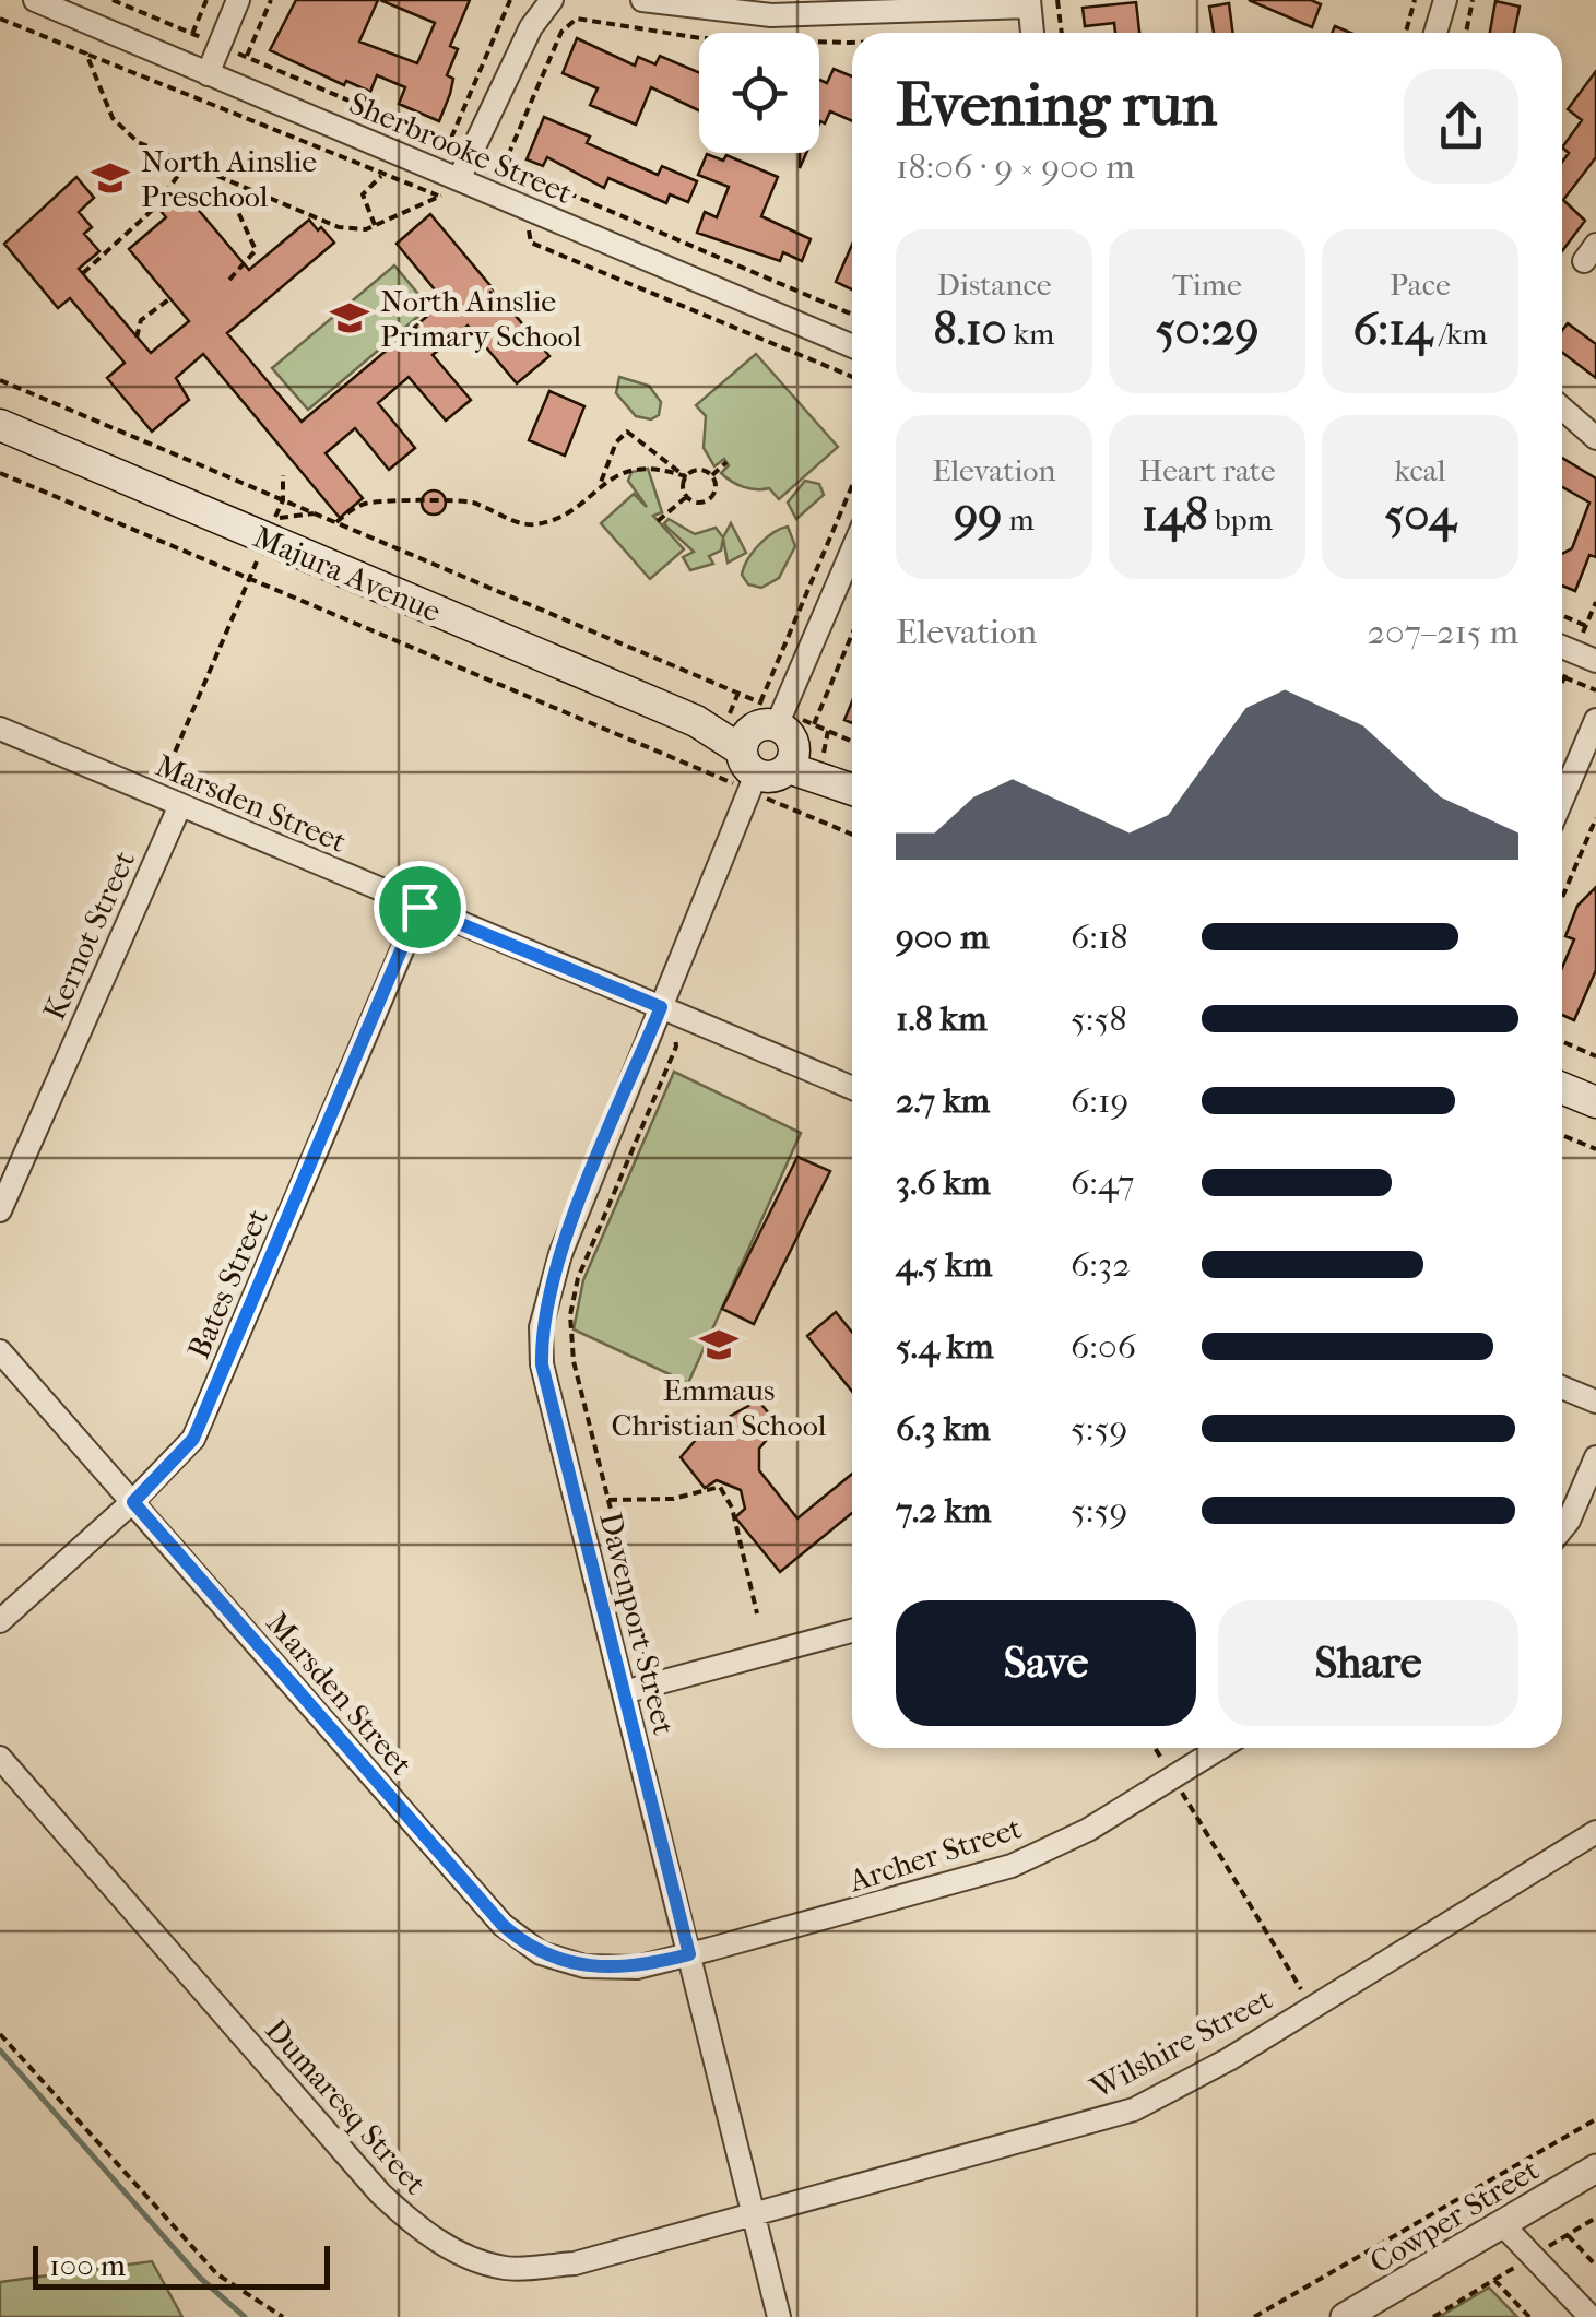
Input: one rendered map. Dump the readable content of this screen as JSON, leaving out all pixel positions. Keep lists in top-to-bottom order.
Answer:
{
  "streets": {
    "main road": ["Majura Avenue"],
    "street": [
      "Sherbrooke Street",
      "Marsden Street",
      "Kernot Street",
      "Bates Street",
      "Davenport Street",
      "Archer Street",
      "Wilshire Street",
      "Dumaresq Street",
      "Cowper Street"
    ]
  },
  "crossings": [
    ["Majura Avenue", "Davenport Street"],
    ["Marsden Street", "Kernot Street"],
    ["Marsden Street", "Bates Street"],
    ["Marsden Street", "Davenport Street"],
    ["Marsden Street", "Archer Street"],
    ["Davenport Street", "Archer Street"],
    ["Davenport Street", "Wilshire Street"],
    ["Davenport Street", "Dumaresq Street"],
    ["Wilshire Street", "Dumaresq Street"]
  ],
  "places": {
    "school or university": ["North Ainslie Preschool", "North Ainslie Primary School", "Emmaus Christian School"]
  },
  "scale_bar": "100 m",
  "page": {
    "heading": ["Evening run", "18:06 · 9 × 900 m"],
    "stats": [
      ["Distance", "8.10 km"],
      ["Time", "50:29"],
      ["Pace", "6:14 /km"],
      ["Elevation", "99 m"],
      ["Heart rate", "148 bpm"],
      ["kcal", "504"]
    ],
    "chart": ["Elevation", "207–215 m"],
    "list": [
      {
        "name": "900 m",
        "note": "6:18"
      },
      {
        "name": "1.8 km",
        "note": "5:58"
      },
      {
        "name": "2.7 km",
        "note": "6:19"
      },
      {
        "name": "3.6 km",
        "note": "6:47"
      },
      {
        "name": "4.5 km",
        "note": "6:32"
      },
      {
        "name": "5.4 km",
        "note": "6:06"
      },
      {
        "name": "6.3 km",
        "note": "5:59"
      },
      {
        "name": "7.2 km",
        "note": "5:59"
      }
    ],
    "buttons": ["Save", "Share"],
    "scale": "100 m"
  }
}
